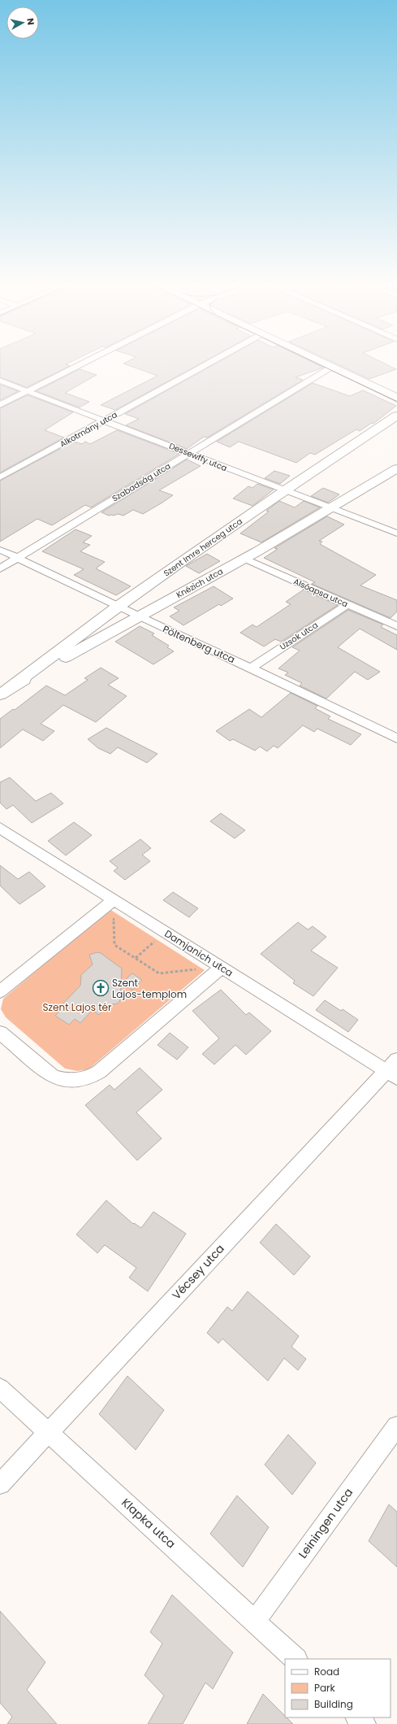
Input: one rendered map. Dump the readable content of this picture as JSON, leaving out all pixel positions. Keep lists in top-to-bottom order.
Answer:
{
  "streets": {
    "street": [
      "Alkotmány utca",
      "Dessewffy utca",
      "Szabadság utca",
      "Szent Imre herceg utca",
      "Knézich utca",
      "Alsóapsa utca",
      "Uzsok utca",
      "Pöltenberg utca",
      "Damjanich utca",
      "Vécsey utca",
      "Klapka utca",
      "Leiningen utca"
    ]
  },
  "crossings": [
    ["Alkotmány utca", "Dessewffy utca"],
    ["Dessewffy utca", "Szabadság utca"],
    ["Dessewffy utca", "Szent Imre herceg utca"],
    ["Dessewffy utca", "Knézich utca"],
    ["Szabadság utca", "Pöltenberg utca"],
    ["Szent Imre herceg utca", "Knézich utca"],
    ["Szent Imre herceg utca", "Pöltenberg utca"],
    ["Knézich utca", "Alsóapsa utca"],
    ["Knézich utca", "Pöltenberg utca"],
    ["Alsóapsa utca", "Uzsok utca"],
    ["Uzsok utca", "Pöltenberg utca"],
    ["Damjanich utca", "Vécsey utca"],
    ["Vécsey utca", "Klapka utca"],
    ["Klapka utca", "Leiningen utca"]
  ],
  "parks": ["Szent Lajos tér"],
  "places": {
    "church": ["Szent Lajos-templom"]
  },
  "legend": ["Road", "Park", "Building"],
  "north": "right"
}
